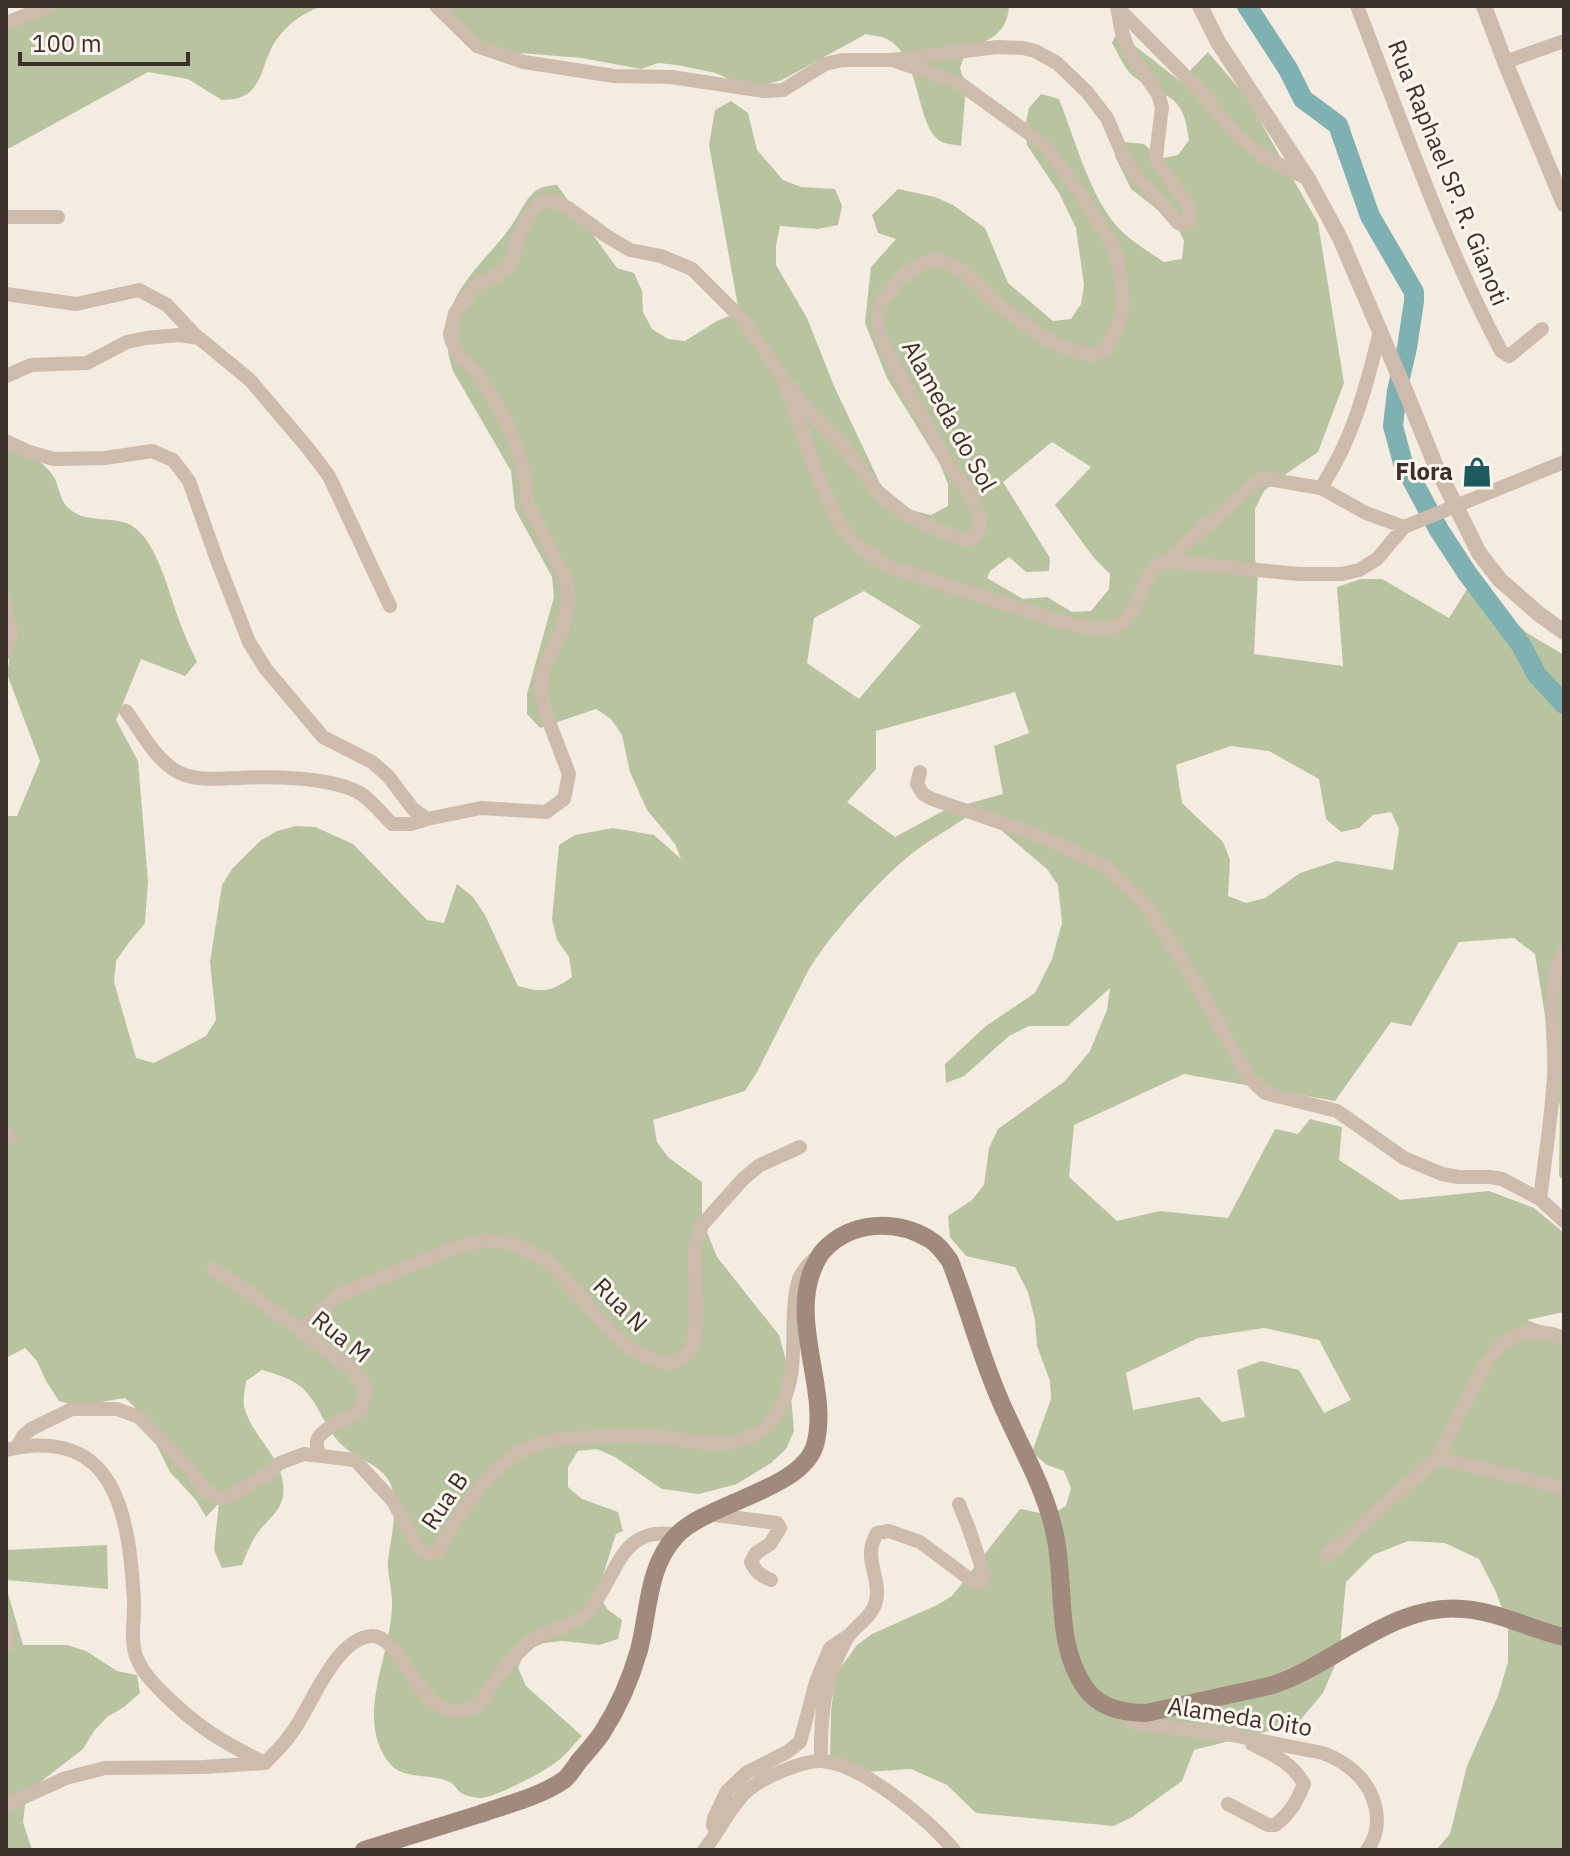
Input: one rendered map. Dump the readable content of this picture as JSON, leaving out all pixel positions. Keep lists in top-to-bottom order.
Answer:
{
  "streets": {
    "street": [
      "Rua Raphael SP. R. Gianoti",
      "Alameda do Sol",
      "Rua N",
      "Rua M",
      "Rua B",
      "Alameda Oito"
    ]
  },
  "crossings": [
    ["Rua N", "Rua M"],
    ["Rua M", "Rua B"]
  ],
  "places": {
    "shop": ["Flora"]
  },
  "scale_bar": "100 m"
}
